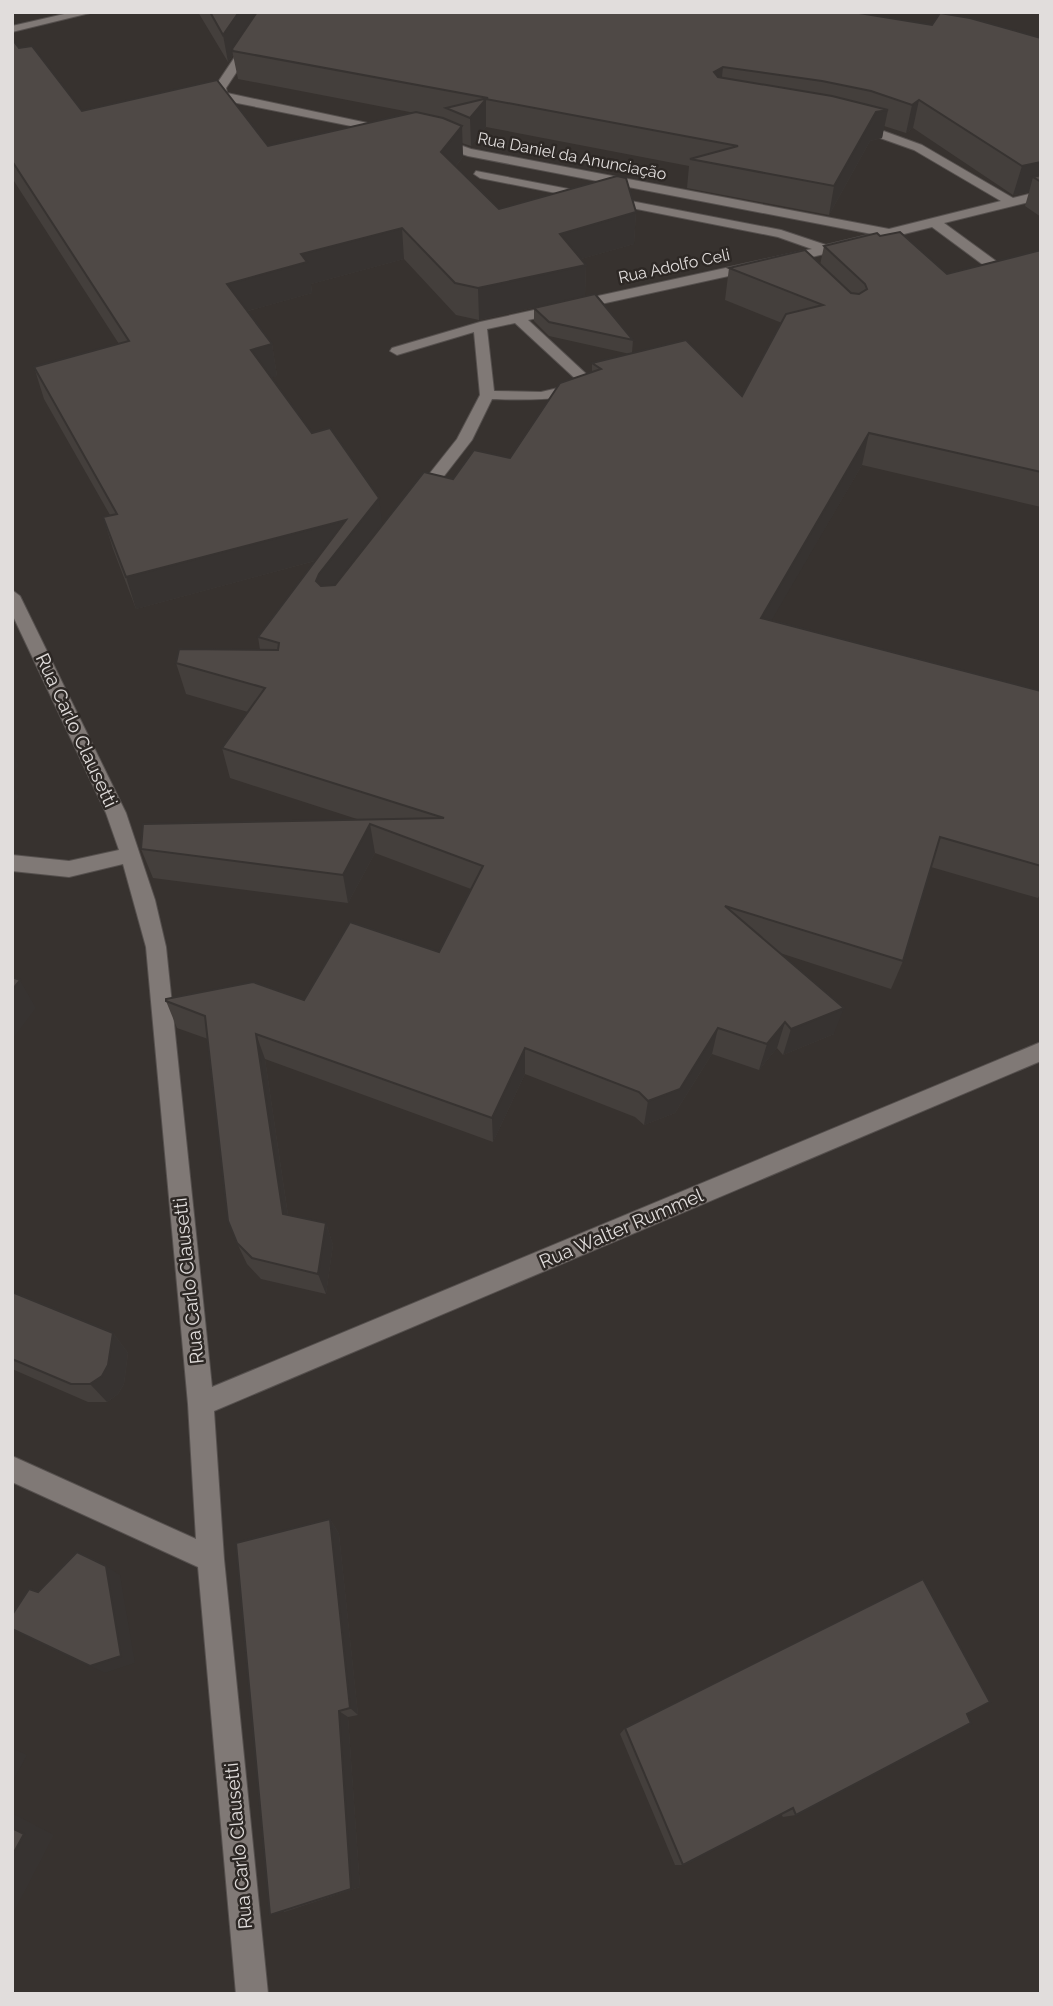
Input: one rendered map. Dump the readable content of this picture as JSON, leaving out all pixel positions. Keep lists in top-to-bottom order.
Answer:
{
  "streets": {
    "street": [
      "Rua Daniel da Anunciação",
      "Rua Adolfo Celi",
      "Rua Carlo Clausetti",
      "Rua Walter Rummel"
    ]
  },
  "crossings": [
    ["Rua Daniel da Anunciação", "Rua Adolfo Celi"],
    ["Rua Carlo Clausetti", "Rua Walter Rummel"]
  ]
}
